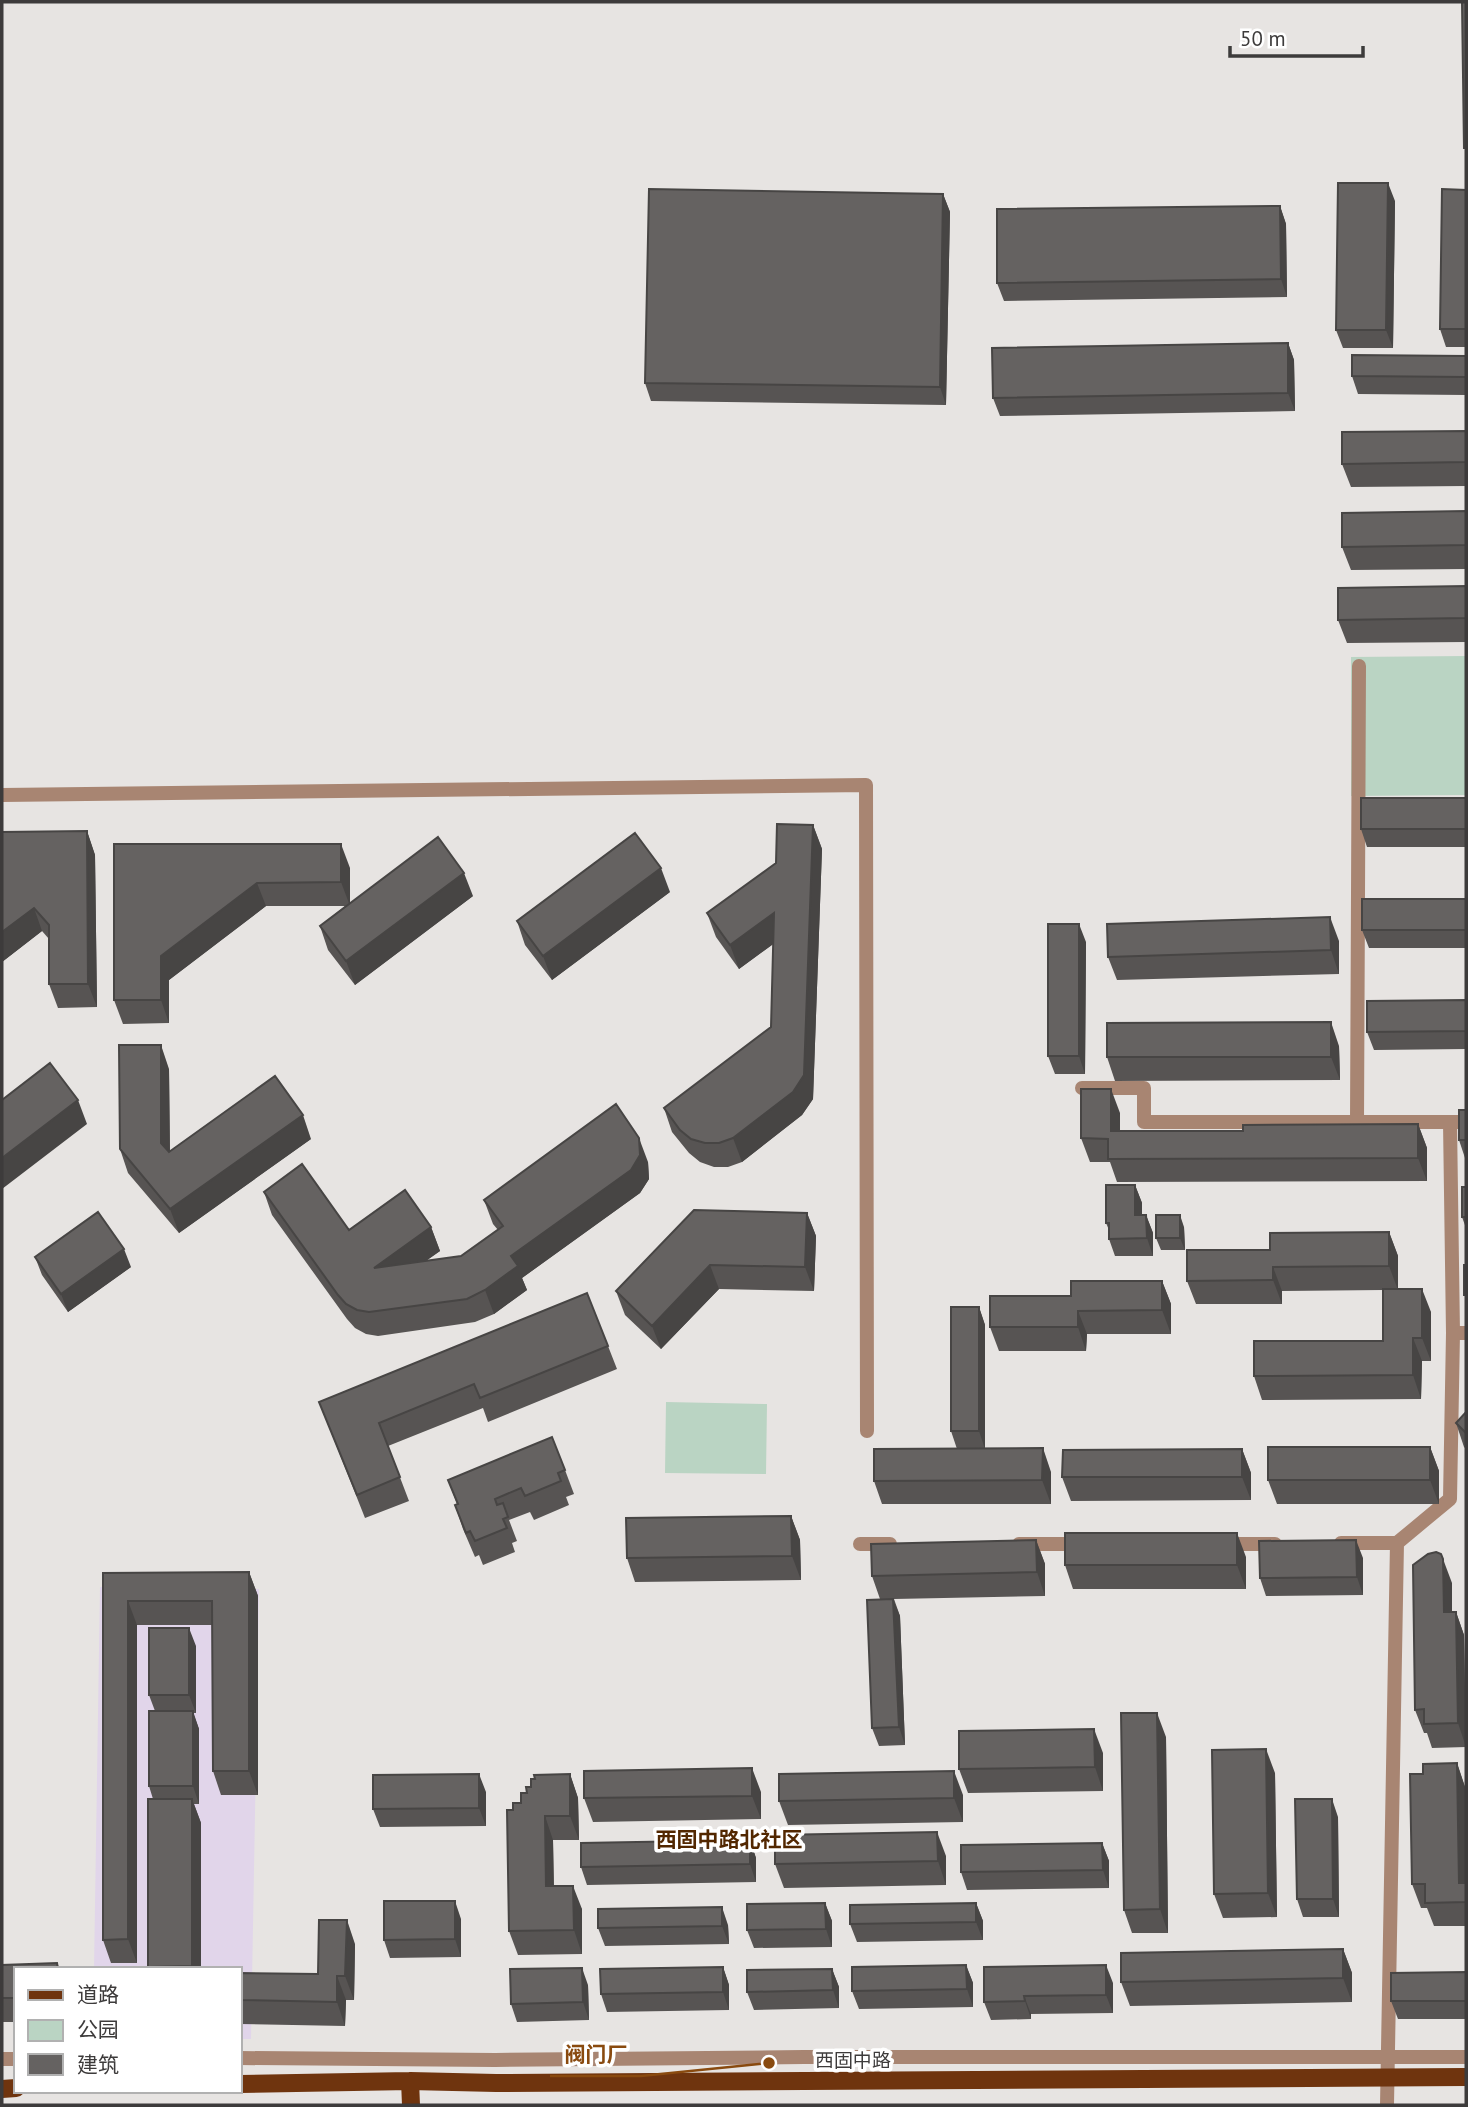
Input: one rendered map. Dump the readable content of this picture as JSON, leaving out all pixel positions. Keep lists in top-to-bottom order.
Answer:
{
  "streets": {
    "main road": ["西固中路"]
  },
  "districts": ["西固中路北社区"],
  "places": ["阀门厂"],
  "legend": ["道路", "公园", "建筑"],
  "scale_bar": "50 m"
}
